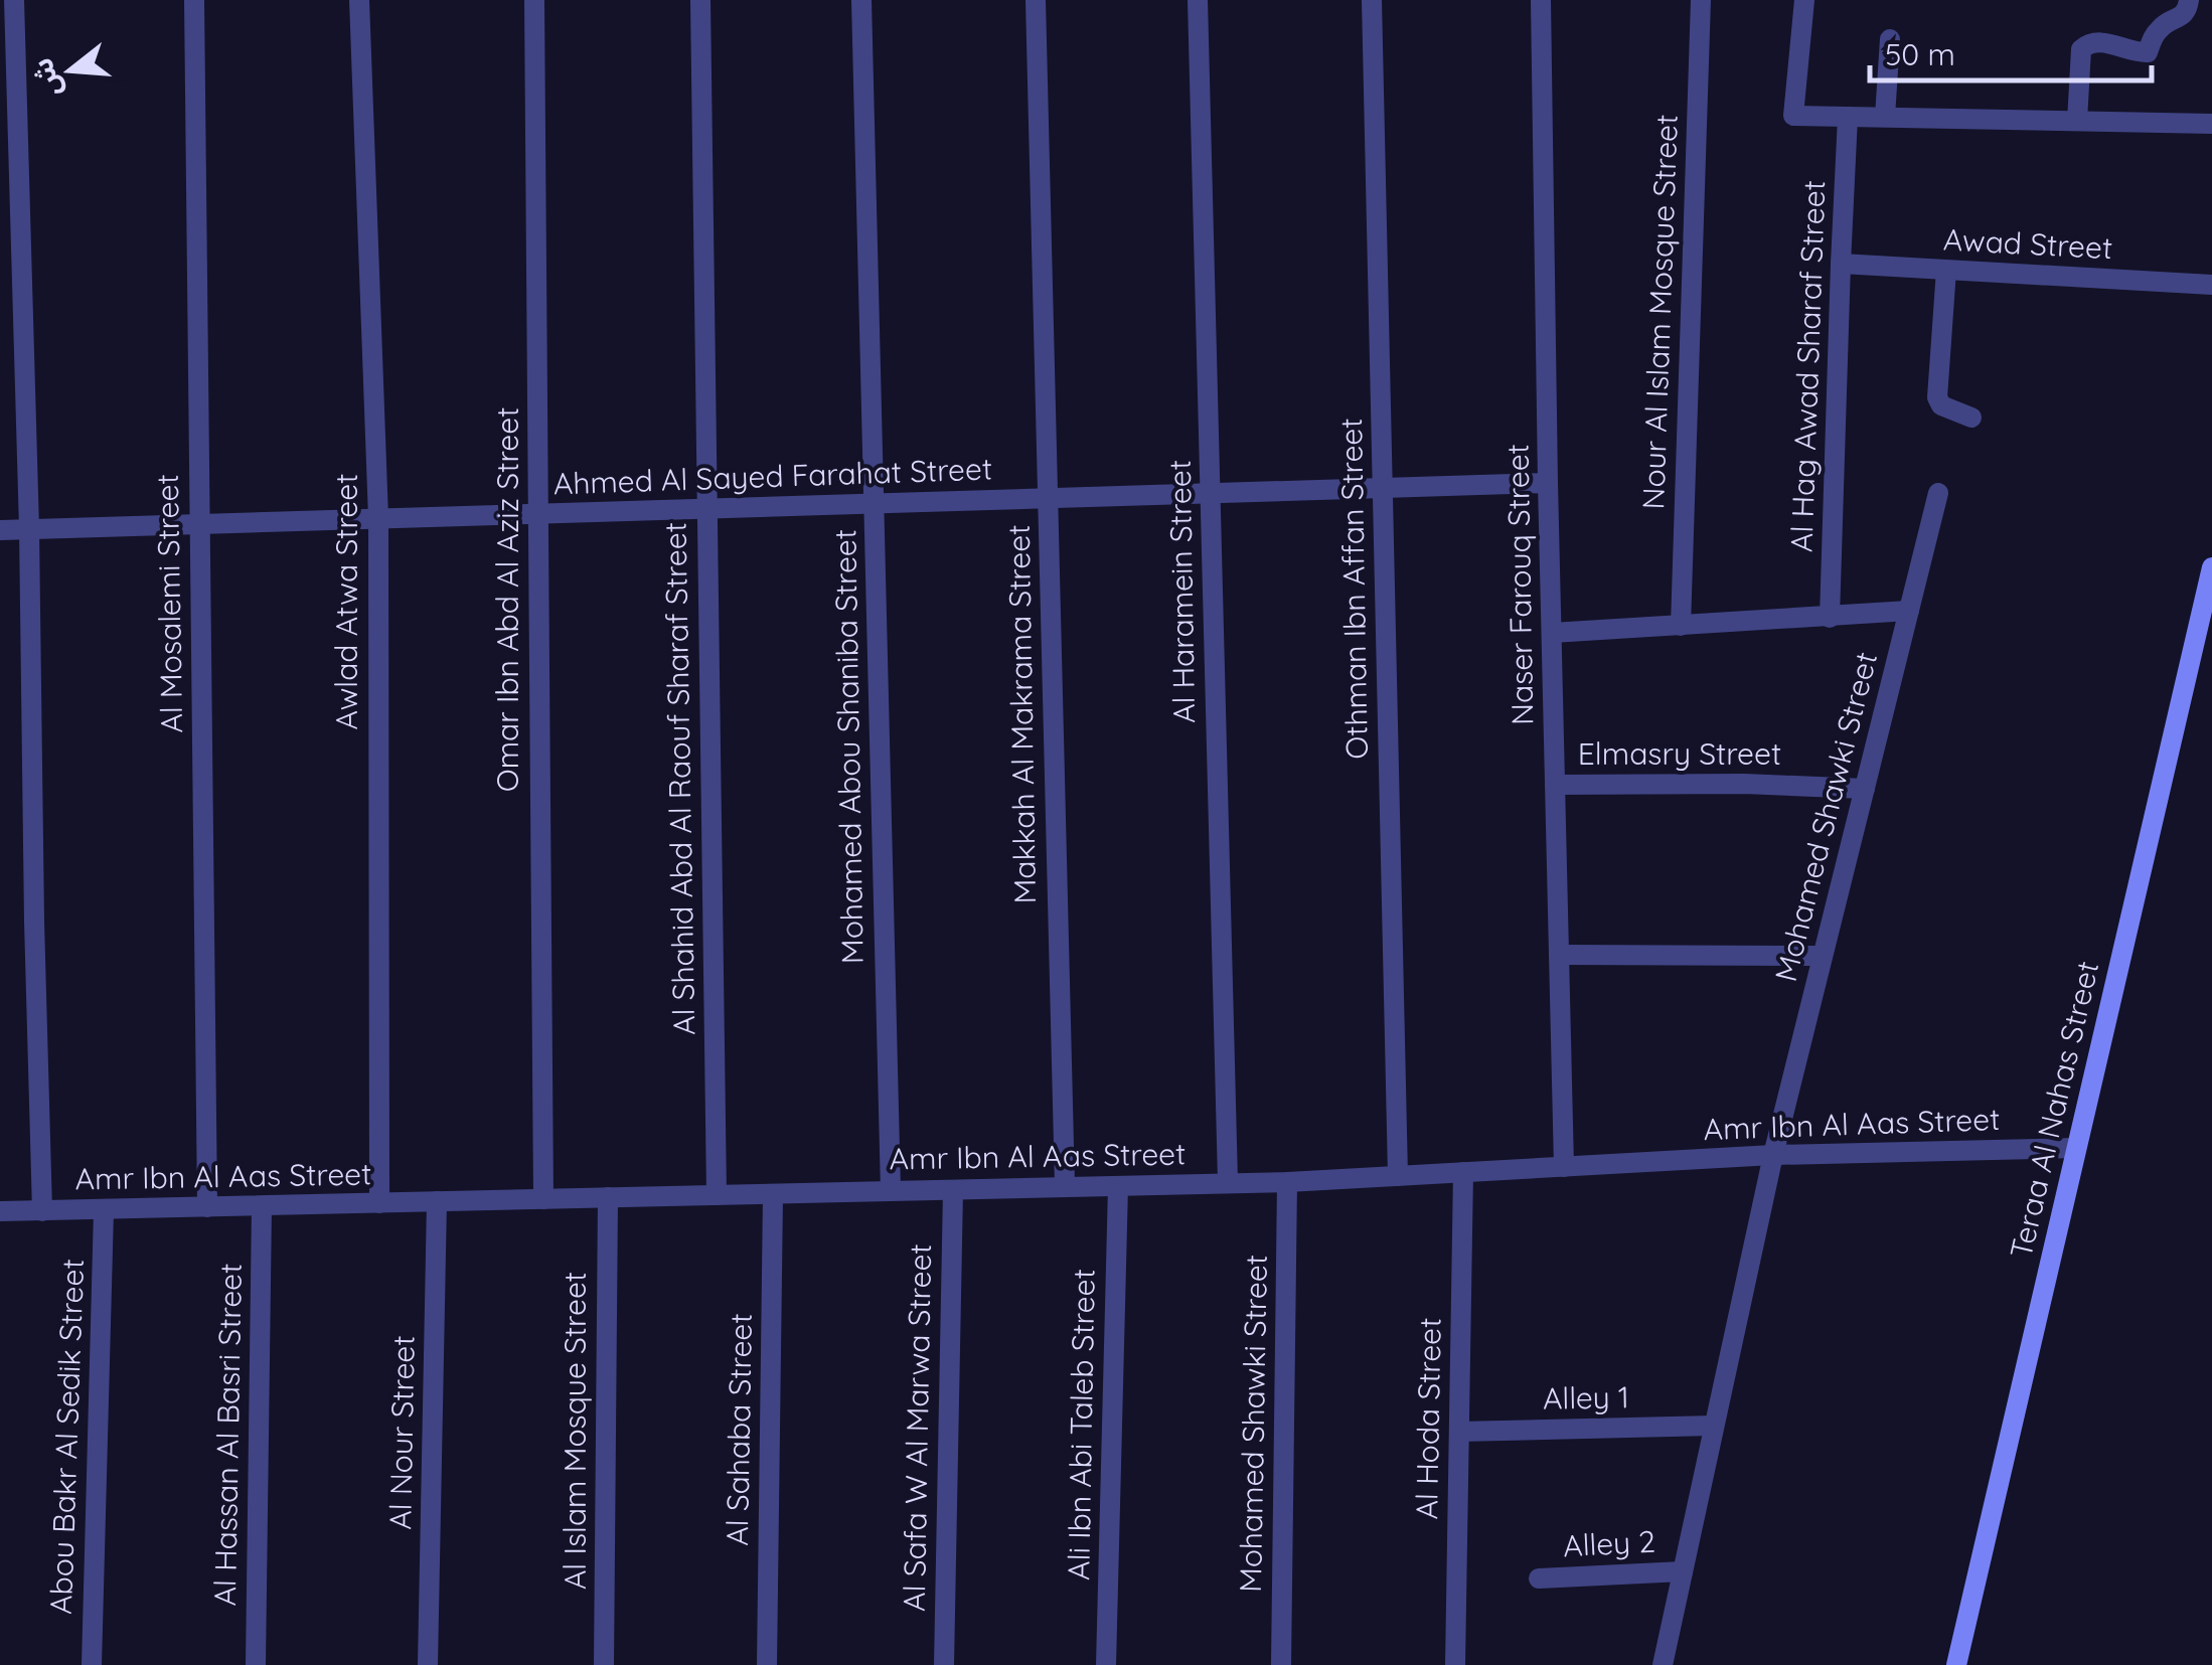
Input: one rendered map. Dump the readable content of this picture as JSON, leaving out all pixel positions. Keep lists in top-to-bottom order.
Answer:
{
  "streets": {
    "street": [
      "Awad Street",
      "Nour Al Islam Mosque Street",
      "Al Hag Awad Sharaf Street",
      "Ahmed Al Sayed Farahat Street",
      "Naser Farouq Street",
      "Othman Ibn Affan Street",
      "Al Haramein Street",
      "Omar Ibn Abd Al Aziz Street",
      "Awlad Atwa Street",
      "Al Mosalemi Street",
      "Makkah Al Makrama Street",
      "Mohamed Abou Shaniba Street",
      "Elmasry Street",
      "Al Shahid Abd Al Raouf Sharaf Street",
      "Mohamed Shawki Street",
      "Teraa Al Nahas Street",
      "Amr Ibn Al Aas Street",
      "Alley 1",
      "Al Hoda Street",
      "Ali Ibn Abi Taleb Street",
      "Al Safa W Al Marwa Street",
      "Al Sahaba Street",
      "Al Islam Mosque Street",
      "Al Nour Street",
      "Al Hassan Al Basri Street",
      "Abou Bakr Al Sedik Street",
      "Alley 2"
    ]
  },
  "crossings": [
    ["Awad Street", "Al Hag Awad Sharaf Street"],
    ["Ahmed Al Sayed Farahat Street", "Naser Farouq Street"],
    ["Ahmed Al Sayed Farahat Street", "Othman Ibn Affan Street"],
    ["Ahmed Al Sayed Farahat Street", "Al Haramein Street"],
    ["Ahmed Al Sayed Farahat Street", "Omar Ibn Abd Al Aziz Street"],
    ["Ahmed Al Sayed Farahat Street", "Awlad Atwa Street"],
    ["Ahmed Al Sayed Farahat Street", "Al Mosalemi Street"],
    ["Ahmed Al Sayed Farahat Street", "Makkah Al Makrama Street"],
    ["Ahmed Al Sayed Farahat Street", "Mohamed Abou Shaniba Street"],
    ["Ahmed Al Sayed Farahat Street", "Al Shahid Abd Al Raouf Sharaf Street"],
    ["Naser Farouq Street", "Elmasry Street"],
    ["Naser Farouq Street", "Amr Ibn Al Aas Street"],
    ["Othman Ibn Affan Street", "Amr Ibn Al Aas Street"],
    ["Al Haramein Street", "Amr Ibn Al Aas Street"],
    ["Omar Ibn Abd Al Aziz Street", "Amr Ibn Al Aas Street"],
    ["Awlad Atwa Street", "Amr Ibn Al Aas Street"],
    ["Al Mosalemi Street", "Amr Ibn Al Aas Street"],
    ["Makkah Al Makrama Street", "Amr Ibn Al Aas Street"],
    ["Mohamed Abou Shaniba Street", "Amr Ibn Al Aas Street"],
    ["Elmasry Street", "Mohamed Shawki Street"],
    ["Al Shahid Abd Al Raouf Sharaf Street", "Amr Ibn Al Aas Street"],
    ["Mohamed Shawki Street", "Amr Ibn Al Aas Street"],
    ["Mohamed Shawki Street", "Alley 1"],
    ["Mohamed Shawki Street", "Alley 2"],
    ["Teraa Al Nahas Street", "Amr Ibn Al Aas Street"],
    ["Amr Ibn Al Aas Street", "Al Hoda Street"],
    ["Amr Ibn Al Aas Street", "Ali Ibn Abi Taleb Street"],
    ["Amr Ibn Al Aas Street", "Al Safa W Al Marwa Street"],
    ["Amr Ibn Al Aas Street", "Al Sahaba Street"],
    ["Amr Ibn Al Aas Street", "Al Islam Mosque Street"],
    ["Amr Ibn Al Aas Street", "Al Nour Street"],
    ["Amr Ibn Al Aas Street", "Al Hassan Al Basri Street"],
    ["Amr Ibn Al Aas Street", "Abou Bakr Al Sedik Street"],
    ["Alley 1", "Al Hoda Street"]
  ],
  "scale_bar": "50 m",
  "north": "left"
}
